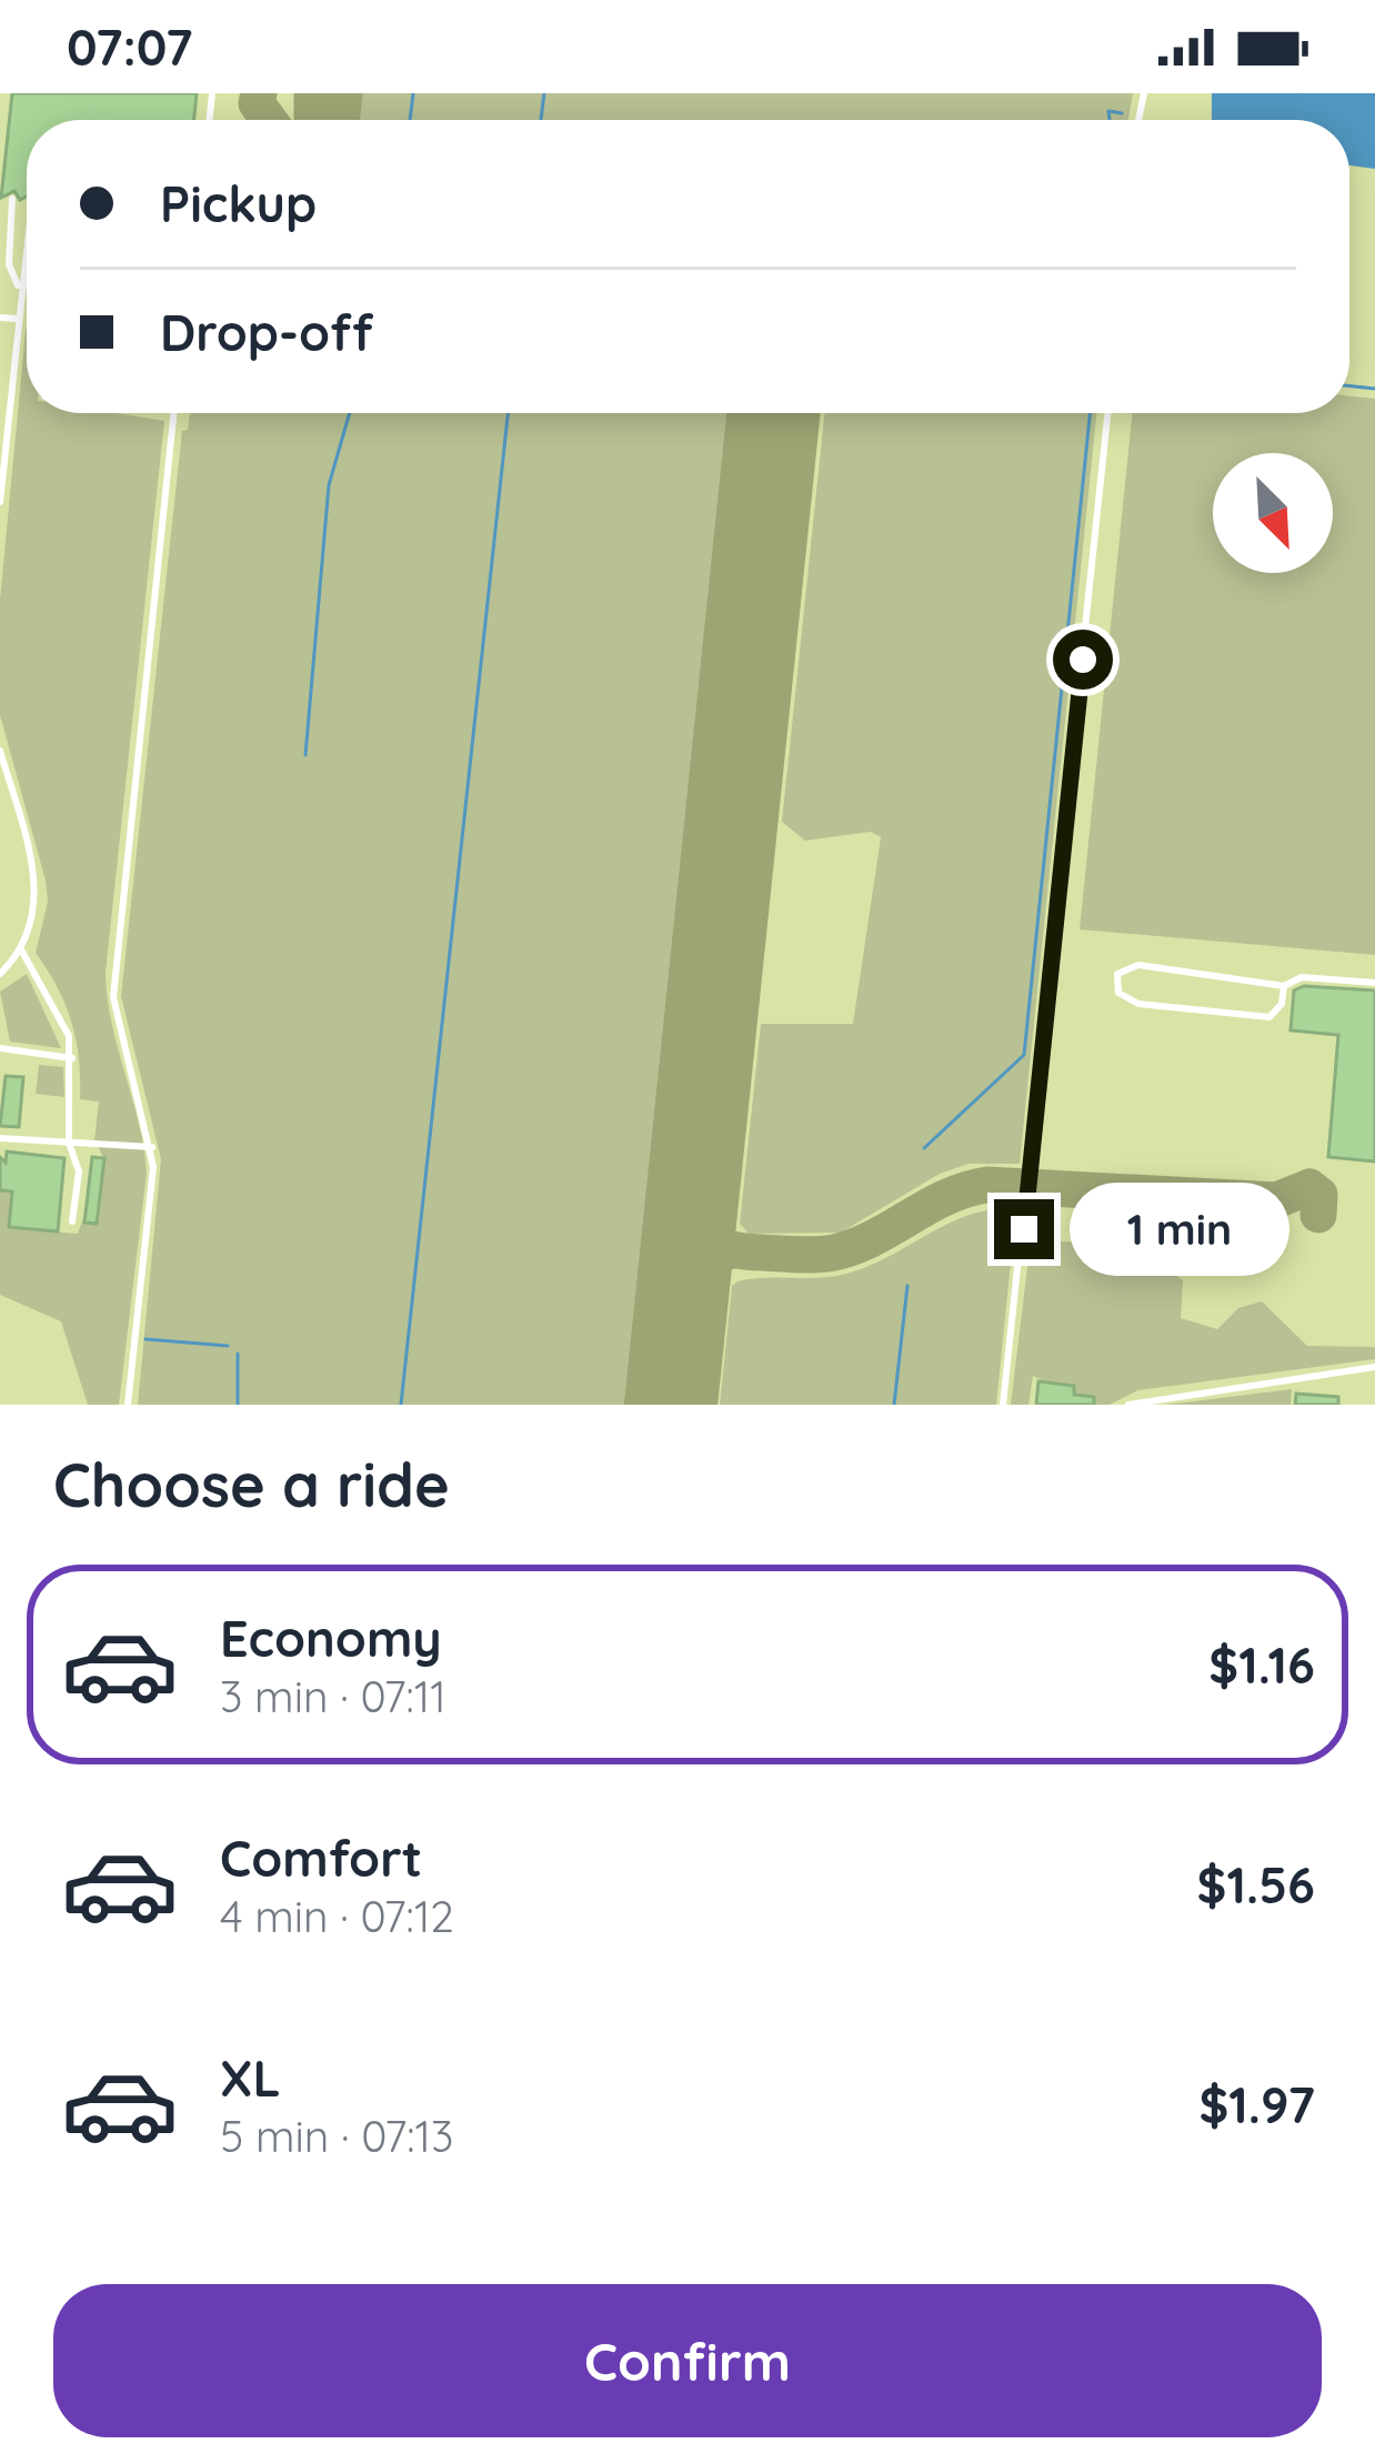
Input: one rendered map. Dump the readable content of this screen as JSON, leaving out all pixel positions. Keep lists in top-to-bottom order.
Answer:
{
  "north": "bottom right",
  "page": {
    "status": "07:07",
    "banner": ["Pickup", "Drop-off"],
    "bubble": "1 min",
    "heading": "Choose a ride",
    "list": [
      {
        "name": "Economy",
        "note": "3 min · 07:11",
        "value": "$1.16"
      },
      {
        "name": "Comfort",
        "note": "4 min · 07:12",
        "value": "$1.56"
      },
      {
        "name": "XL",
        "note": "5 min · 07:13",
        "value": "$1.97"
      }
    ],
    "buttons": "Confirm"
  }
}
